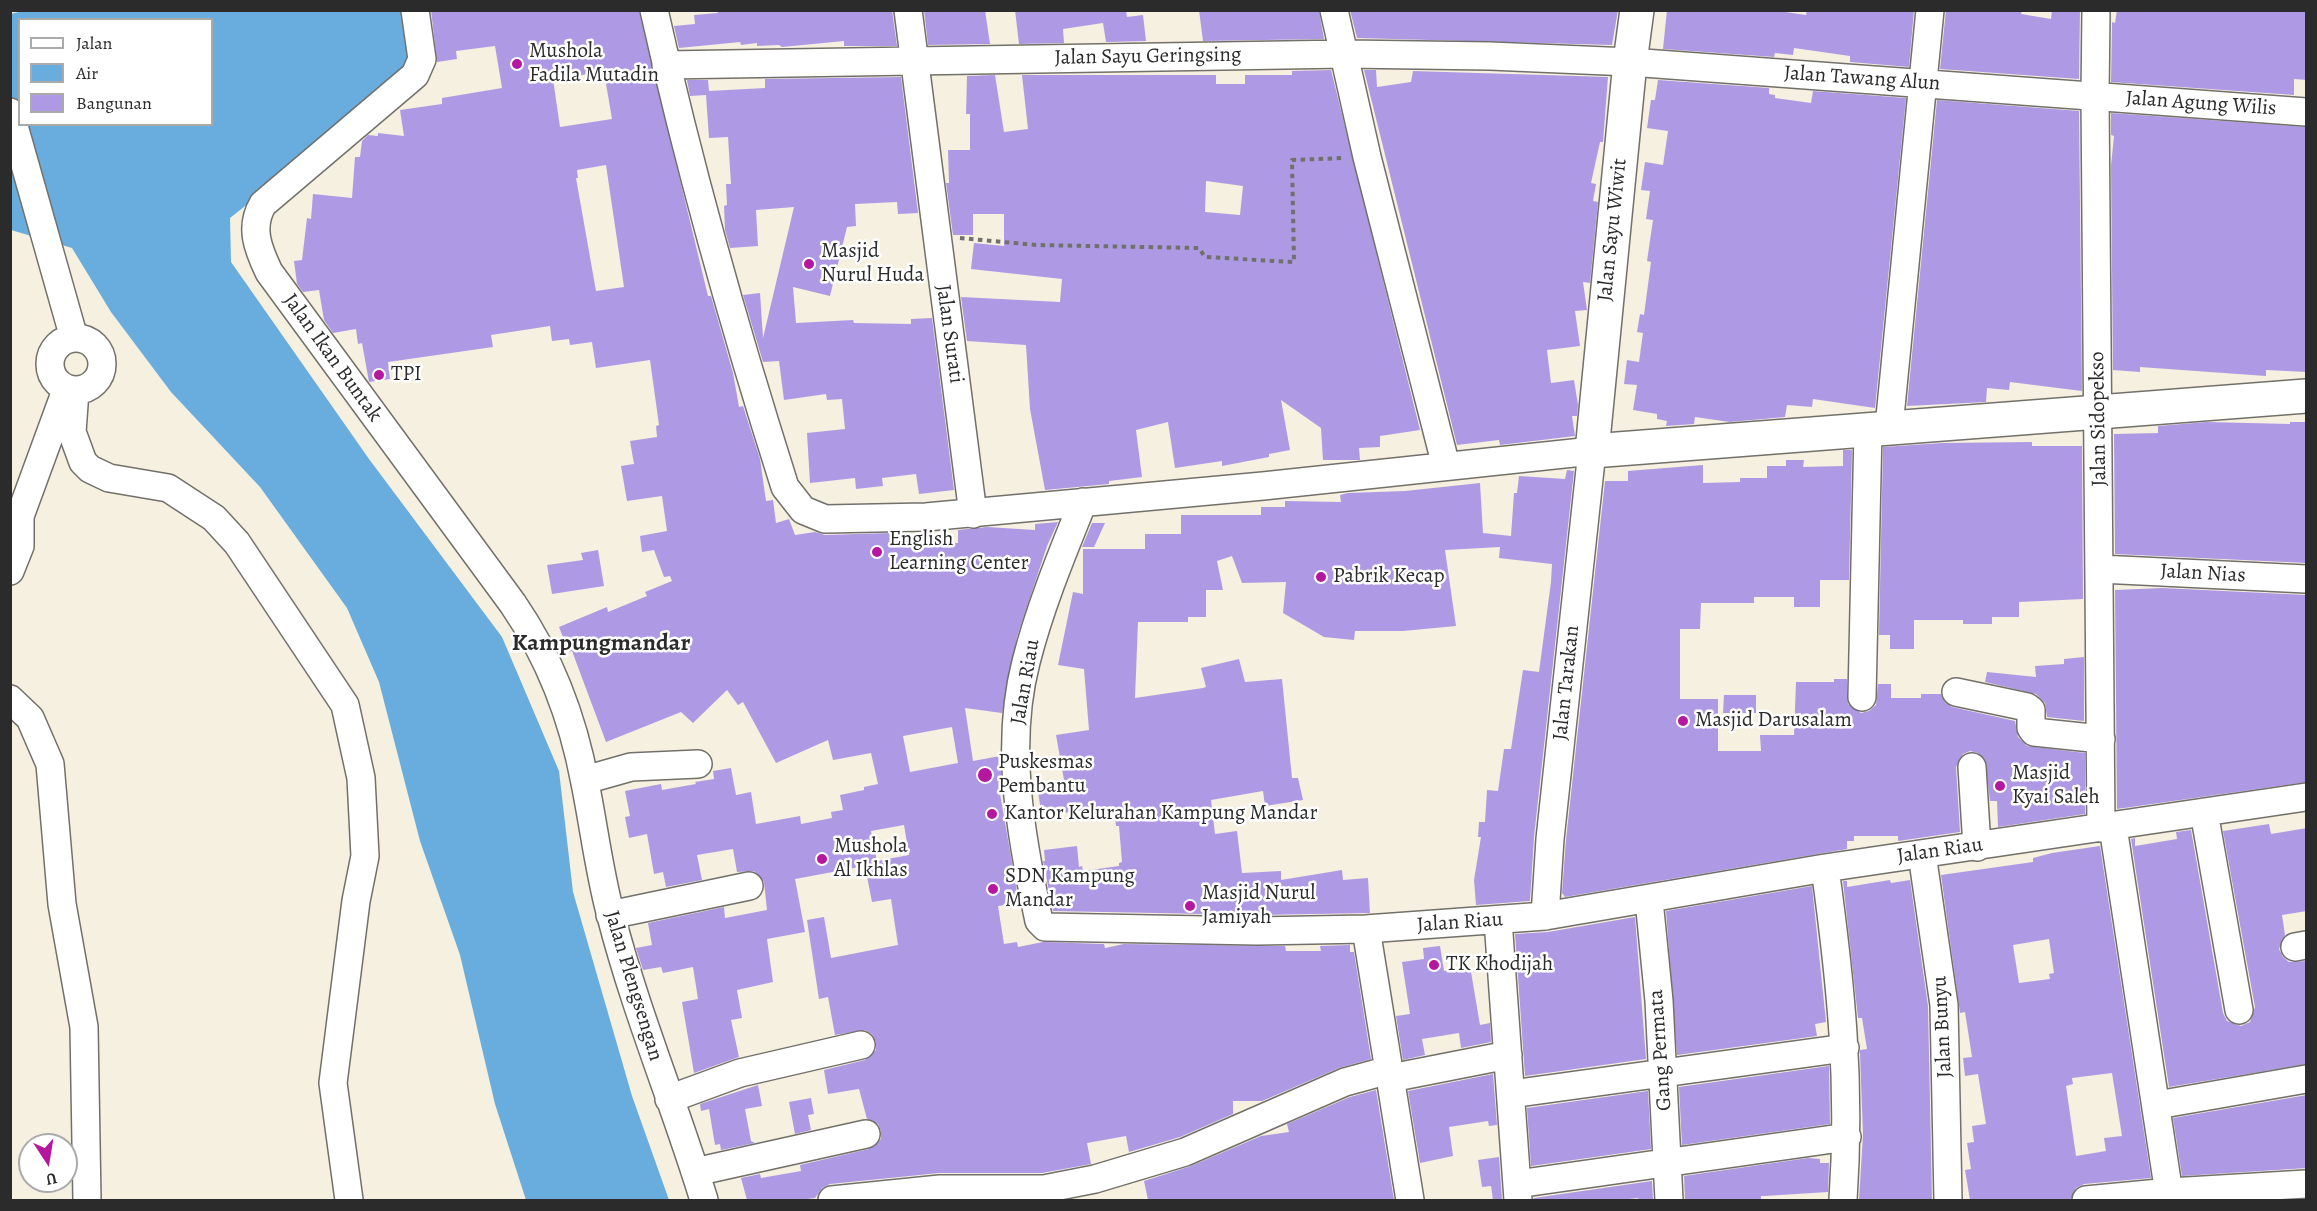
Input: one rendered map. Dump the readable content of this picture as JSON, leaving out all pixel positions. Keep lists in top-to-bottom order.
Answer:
{
  "streets": {
    "main road": ["Jalan Sayu Wiwit"],
    "street": [
      "Jalan Sayu Geringsing",
      "Jalan Tawang Alun",
      "Jalan Agung Wilis",
      "Jalan Surati",
      "Jalan Ikan Buntak",
      "Jalan Sidopekso",
      "Jalan Nias",
      "Jalan Riau",
      "Jalan Tarakan",
      "Jalan Plengsengan",
      "Jalan Bunyu",
      "Gang Permata"
    ]
  },
  "crossings": [
    ["Jalan Sayu Geringsing", "Jalan Tawang Alun"],
    ["Jalan Sayu Geringsing", "Jalan Sayu Wiwit"],
    ["Jalan Sayu Geringsing", "Jalan Surati"],
    ["Jalan Tawang Alun", "Jalan Agung Wilis"],
    ["Jalan Tawang Alun", "Jalan Sayu Wiwit"],
    ["Jalan Tawang Alun", "Jalan Sidopekso"],
    ["Jalan Agung Wilis", "Jalan Sidopekso"],
    ["Jalan Sayu Wiwit", "Jalan Tarakan"],
    ["Jalan Ikan Buntak", "Jalan Plengsengan"],
    ["Jalan Sidopekso", "Jalan Nias"],
    ["Jalan Sidopekso", "Jalan Riau"],
    ["Jalan Riau", "Jalan Tarakan"],
    ["Jalan Riau", "Jalan Bunyu"],
    ["Jalan Riau", "Gang Permata"]
  ],
  "districts": ["Kampungmandar"],
  "places": [
    "Mushola Fadila Mutadin",
    "Masjid Nurul Huda",
    "TPI",
    "English Learning Center",
    "Pabrik Kecap",
    "Masjid Darusalam",
    "Puskesmas Pembantu",
    "Masjid Kyai Saleh",
    "Kantor Kelurahan Kampung Mandar",
    "Mushola Al Ikhlas",
    "SDN Kampung Mandar",
    "Masjid Nurul Jamiyah",
    "TK Khodijah"
  ],
  "legend": ["Jalan", "Air", "Bangunan"],
  "north": "bottom"
}
